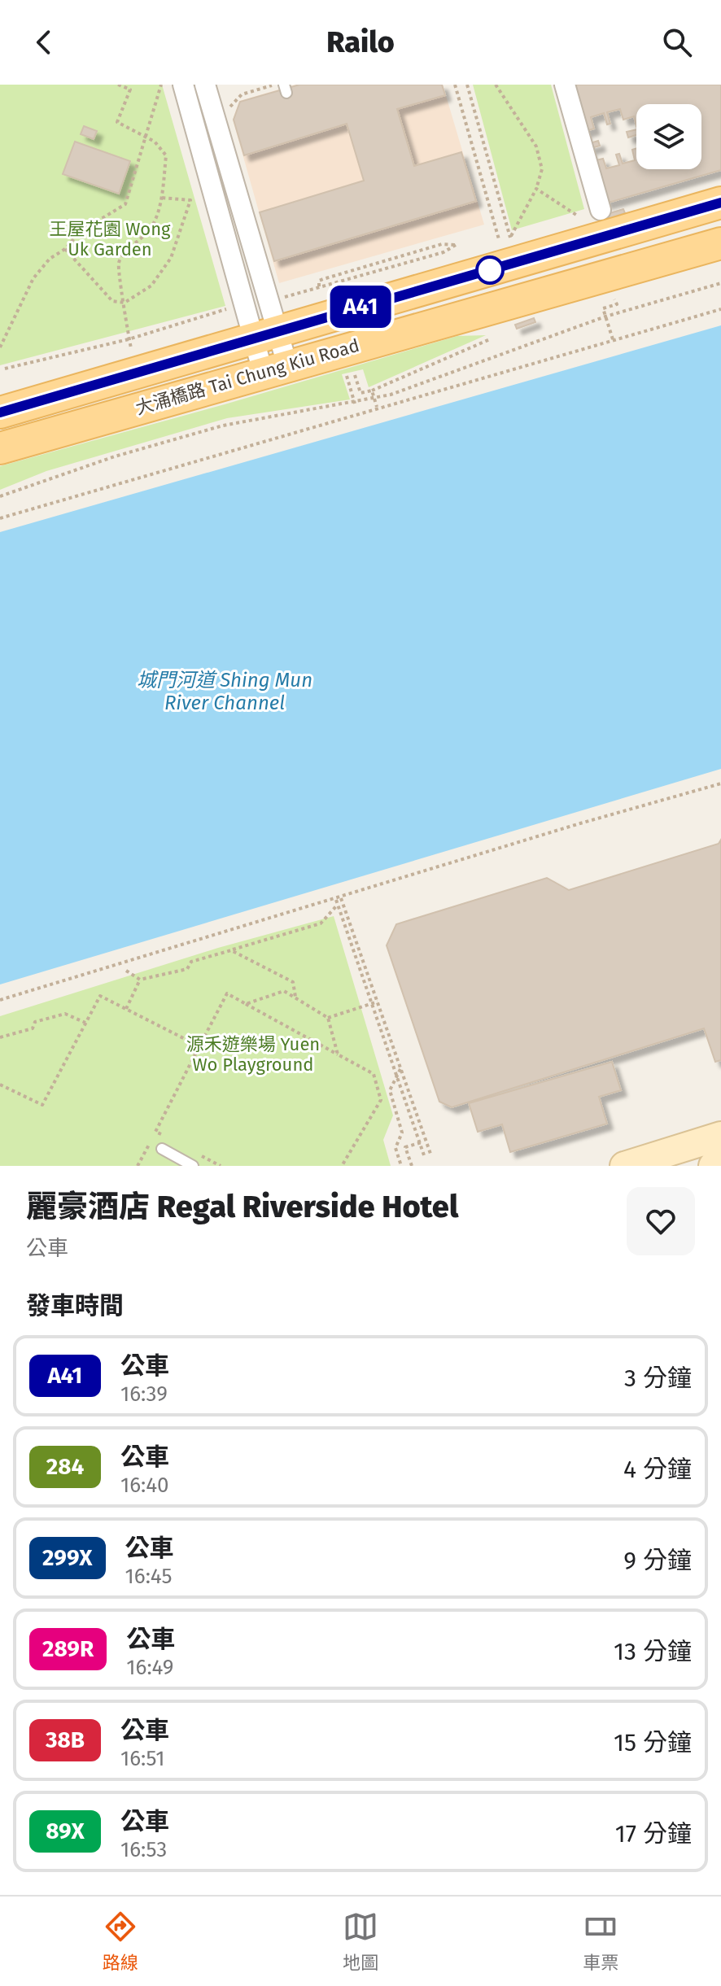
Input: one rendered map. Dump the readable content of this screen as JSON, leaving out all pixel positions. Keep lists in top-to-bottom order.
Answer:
{
  "streets": {
    "main road": ["大涌橋路 Tai Chung Kiu Road"]
  },
  "water": ["城門河道 Shing Mun River Channel"],
  "parks": ["王屋花園 Wong Uk Garden", "源禾遊樂場 Yuen Wo Playground"],
  "lines": ["bus line A41"],
  "page": {
    "header": "Railo",
    "on_map": "A41",
    "heading": [
      ["麗豪酒店 Regal Riverside Hotel", "公車"],
      "發車時間"
    ],
    "list": [
      {
        "mark": "A41",
        "name": "公車",
        "note": "16:39",
        "value": "3 分鐘"
      },
      {
        "mark": "284",
        "name": "公車",
        "note": "16:40",
        "value": "4 分鐘"
      },
      {
        "mark": "299X",
        "name": "公車",
        "note": "16:45",
        "value": "9 分鐘"
      },
      {
        "mark": "289R",
        "name": "公車",
        "note": "16:49",
        "value": "13 分鐘"
      },
      {
        "mark": "38B",
        "name": "公車",
        "note": "16:51",
        "value": "15 分鐘"
      },
      {
        "mark": "89X",
        "name": "公車",
        "note": "16:53",
        "value": "17 分鐘"
      }
    ],
    "tabs": ["路線", "地圖", "車票"]
  }
}
